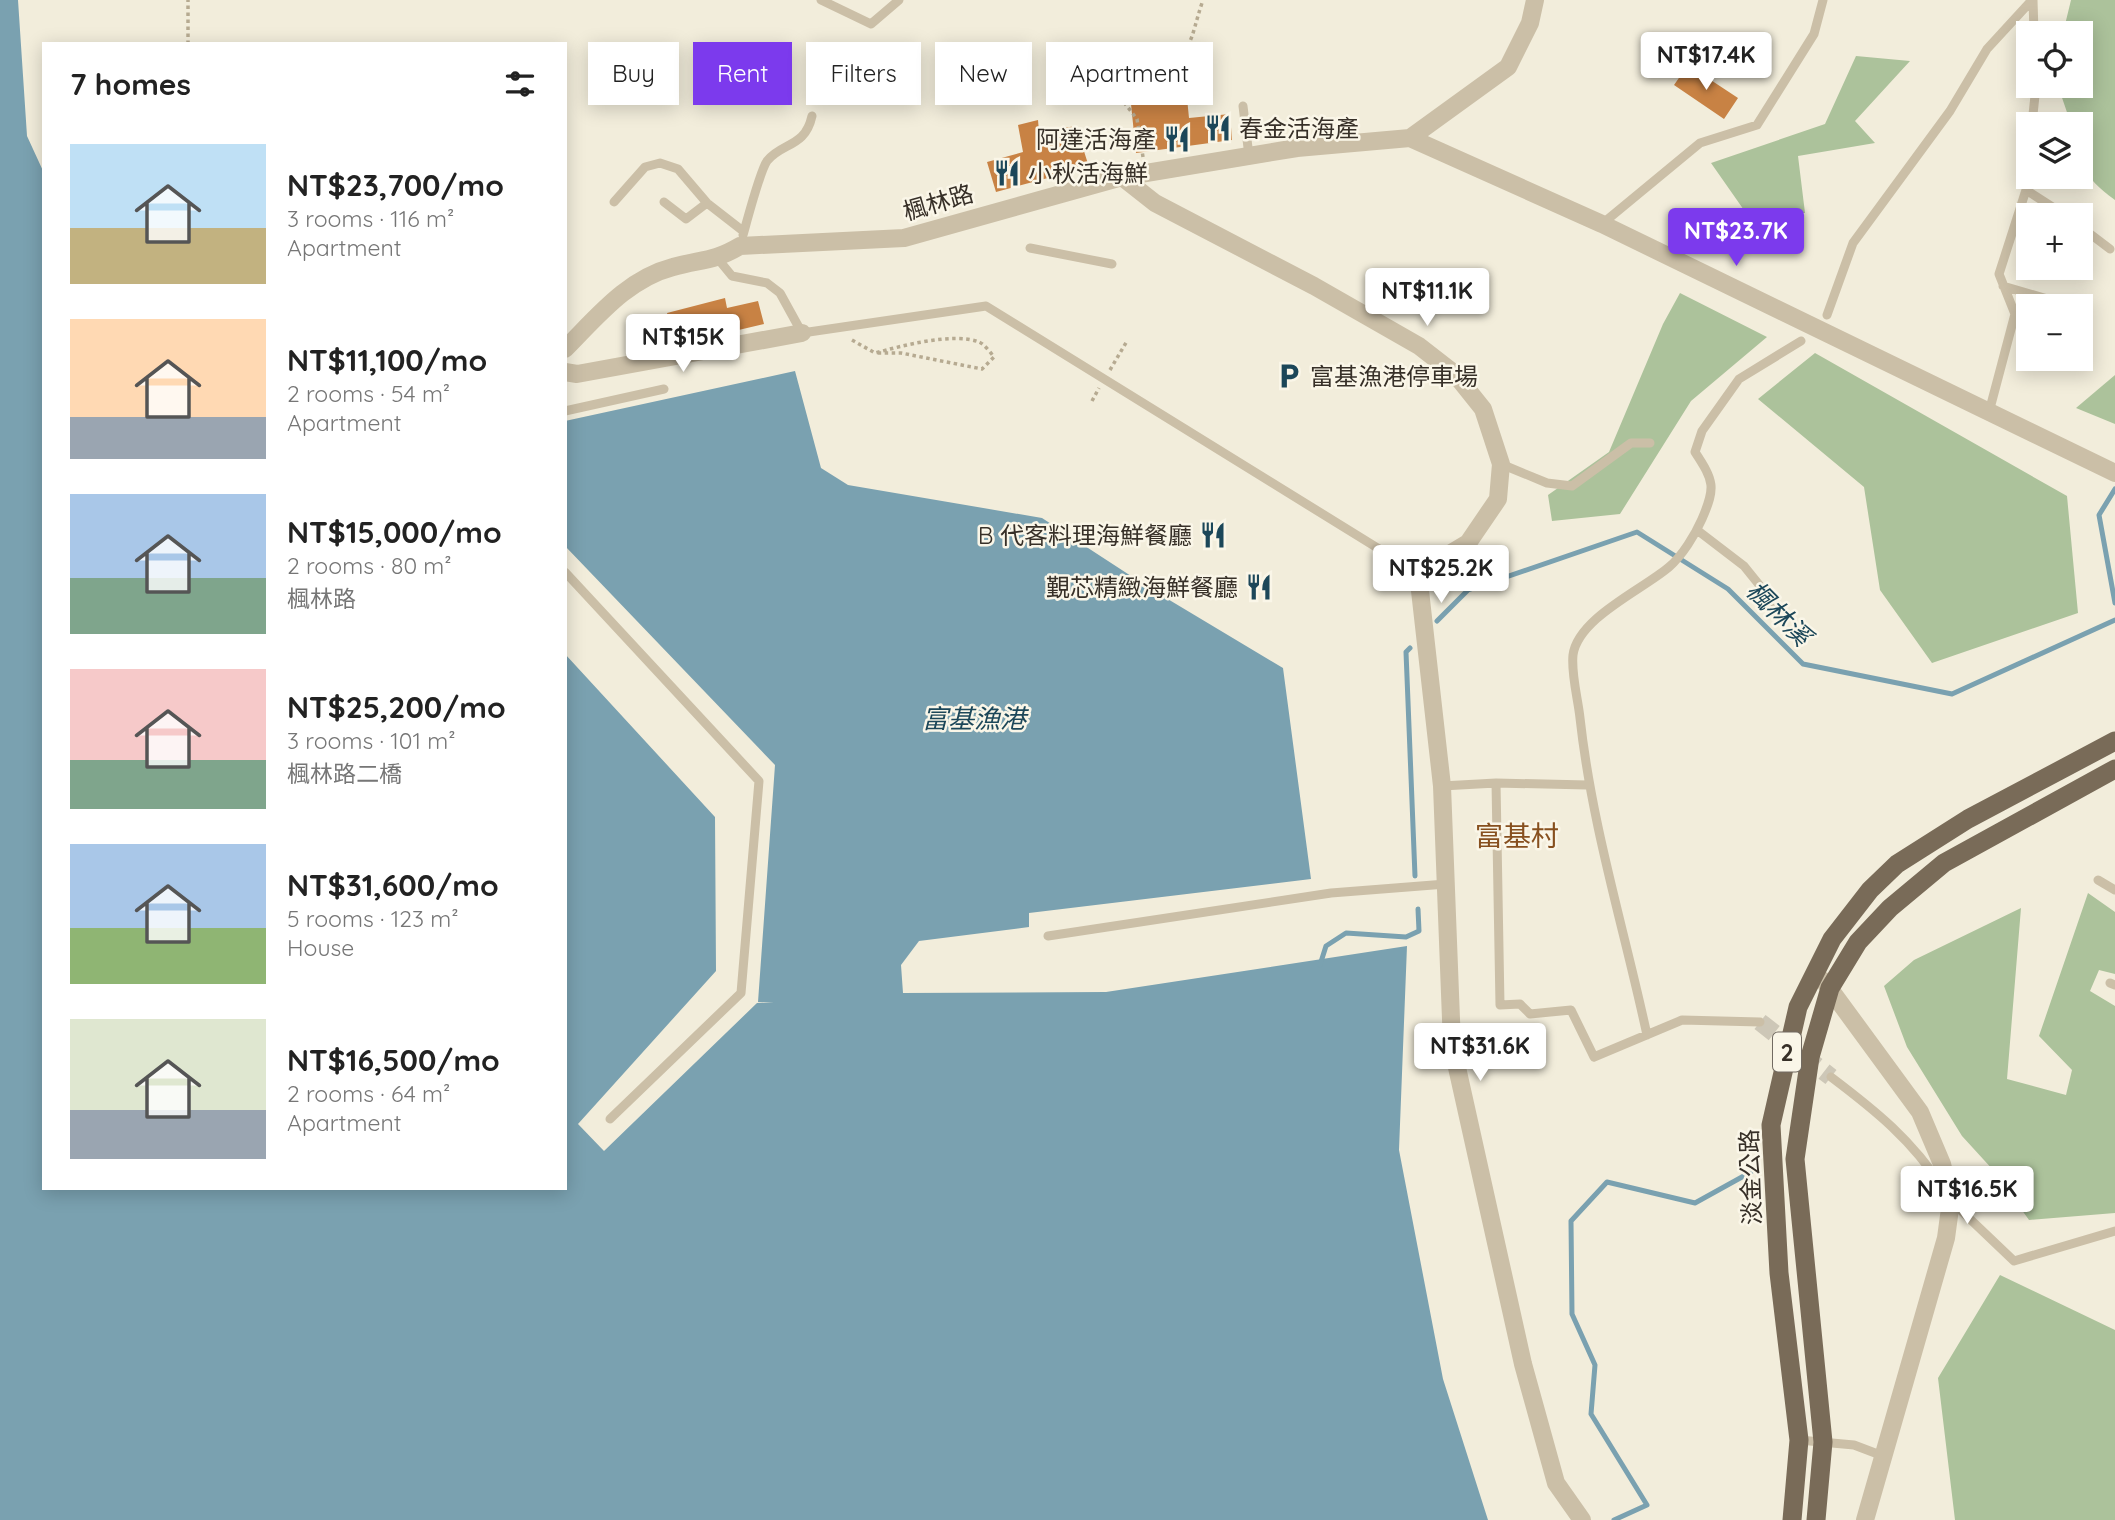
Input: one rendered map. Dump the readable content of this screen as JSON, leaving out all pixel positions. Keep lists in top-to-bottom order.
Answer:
{
  "streets": {
    "main road": ["2", "淡金公路"],
    "street": ["楓林路"]
  },
  "districts": ["富基村"],
  "water": ["楓林溪", "富基漁港"],
  "places": {
    "restaurant": [
      "春金活海產",
      "阿達活海產",
      "小秋活海鮮",
      "B 代客料理海鮮餐廳",
      "覲芯精緻海鮮餐廳"
    ],
    "parking": ["富基漁港停車場"]
  },
  "page": {
    "map_buttons": ["+", "−"],
    "price": [
      "NT$17.4K",
      "NT$23.7K",
      "NT$11.1K",
      "NT$15K",
      "NT$25.2K",
      "NT$31.6K",
      "NT$16.5K"
    ],
    "chip": [
      "Buy",
      "Rent",
      "Filters",
      "New",
      "Apartment"
    ],
    "heading": "7 homes",
    "list": [
      {
        "name": "NT$23,700/mo",
        "note": "3 rooms · 116 m² · Apartment"
      },
      {
        "name": "NT$11,100/mo",
        "note": "2 rooms · 54 m² · Apartment"
      },
      {
        "name": "NT$15,000/mo",
        "note": "2 rooms · 80 m² · 楓林路"
      },
      {
        "name": "NT$25,200/mo",
        "note": "3 rooms · 101 m² · 楓林路二橋"
      },
      {
        "name": "NT$31,600/mo",
        "note": "5 rooms · 123 m² · House"
      },
      {
        "name": "NT$16,500/mo",
        "note": "2 rooms · 64 m² · Apartment"
      }
    ]
  }
}
